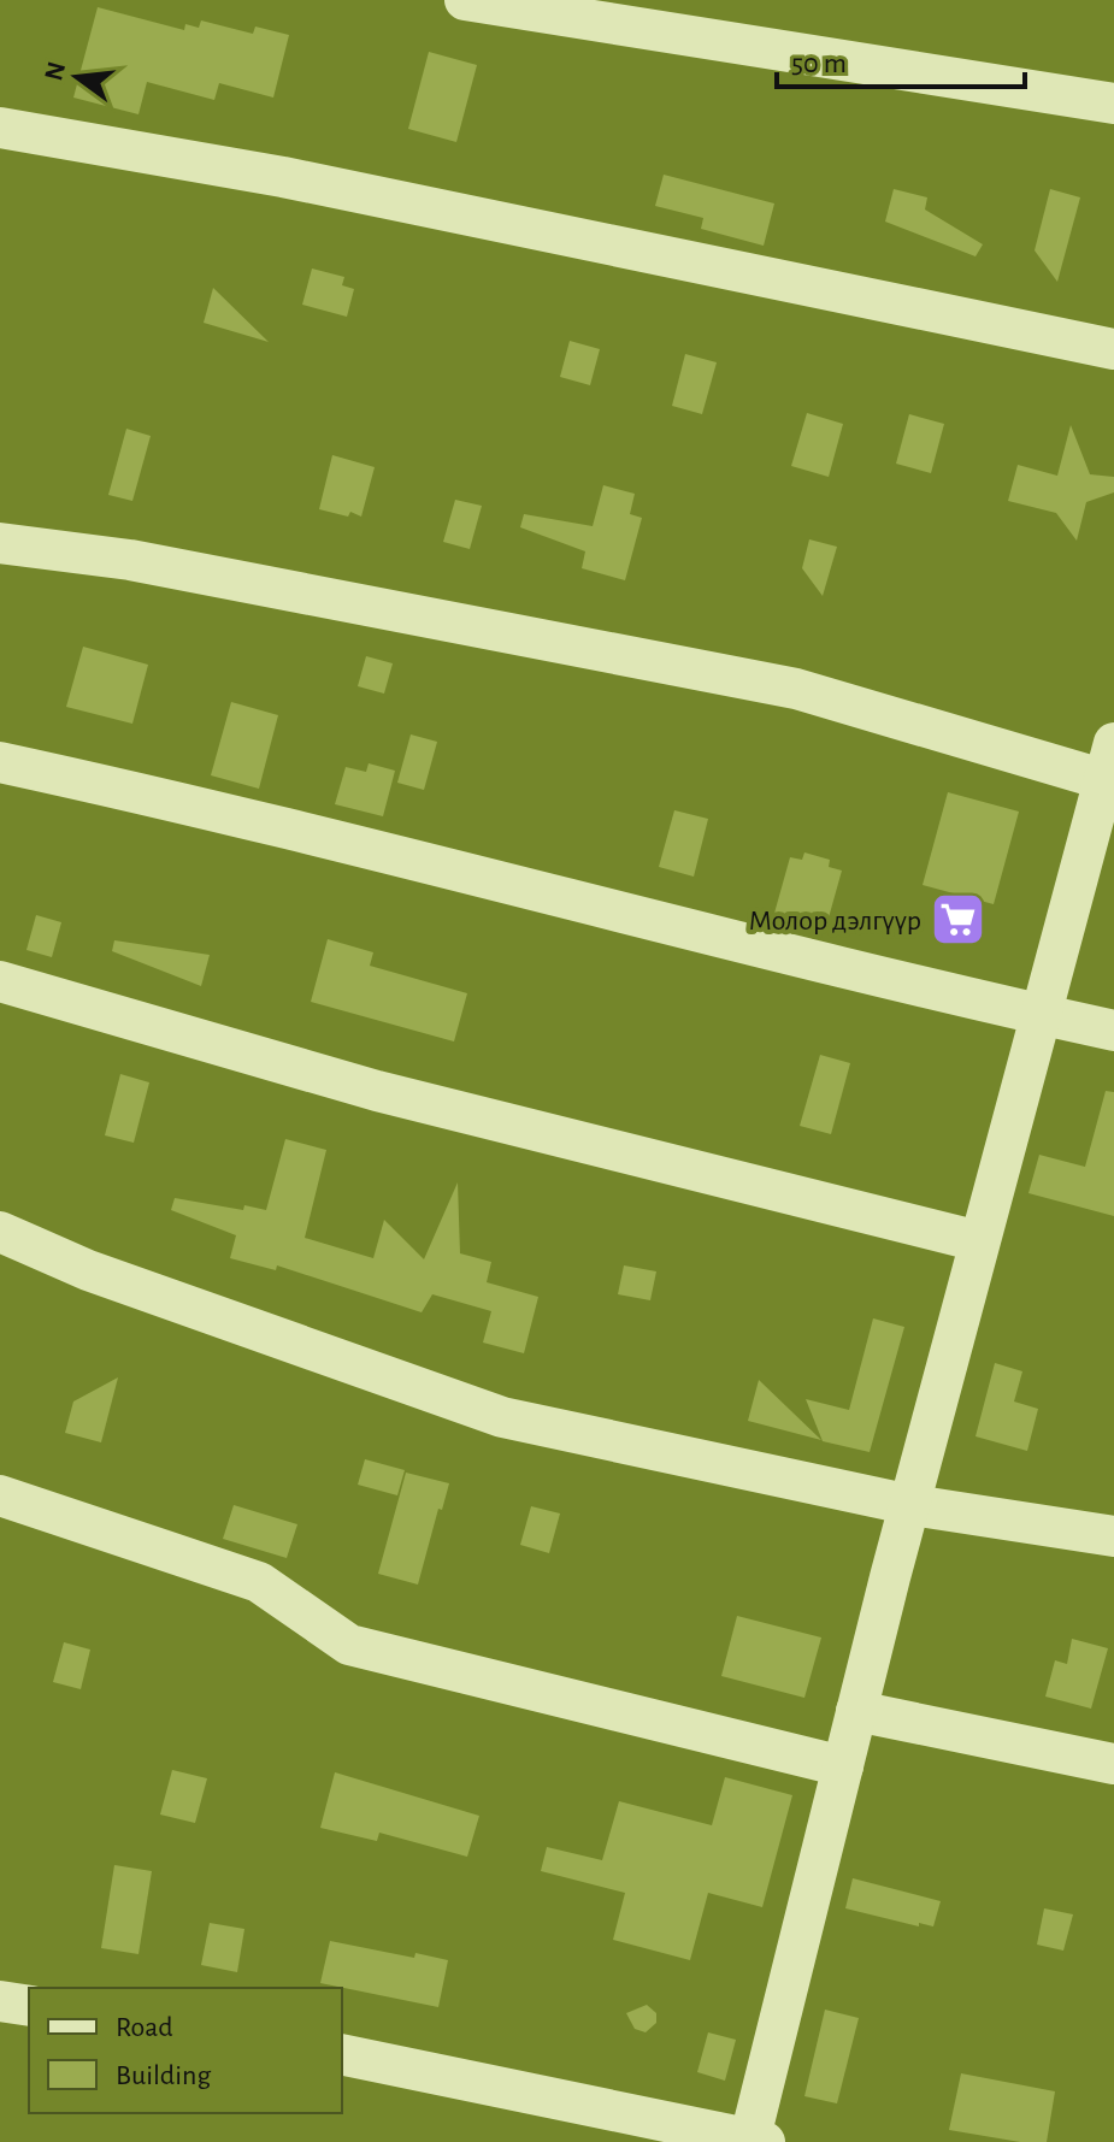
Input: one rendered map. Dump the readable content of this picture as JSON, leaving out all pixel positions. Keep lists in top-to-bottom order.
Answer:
{
  "places": {
    "supermarket": ["Молор дэлгүүр"]
  },
  "legend": ["Road", "Building"],
  "scale_bar": "50 m",
  "north": "left"
}
